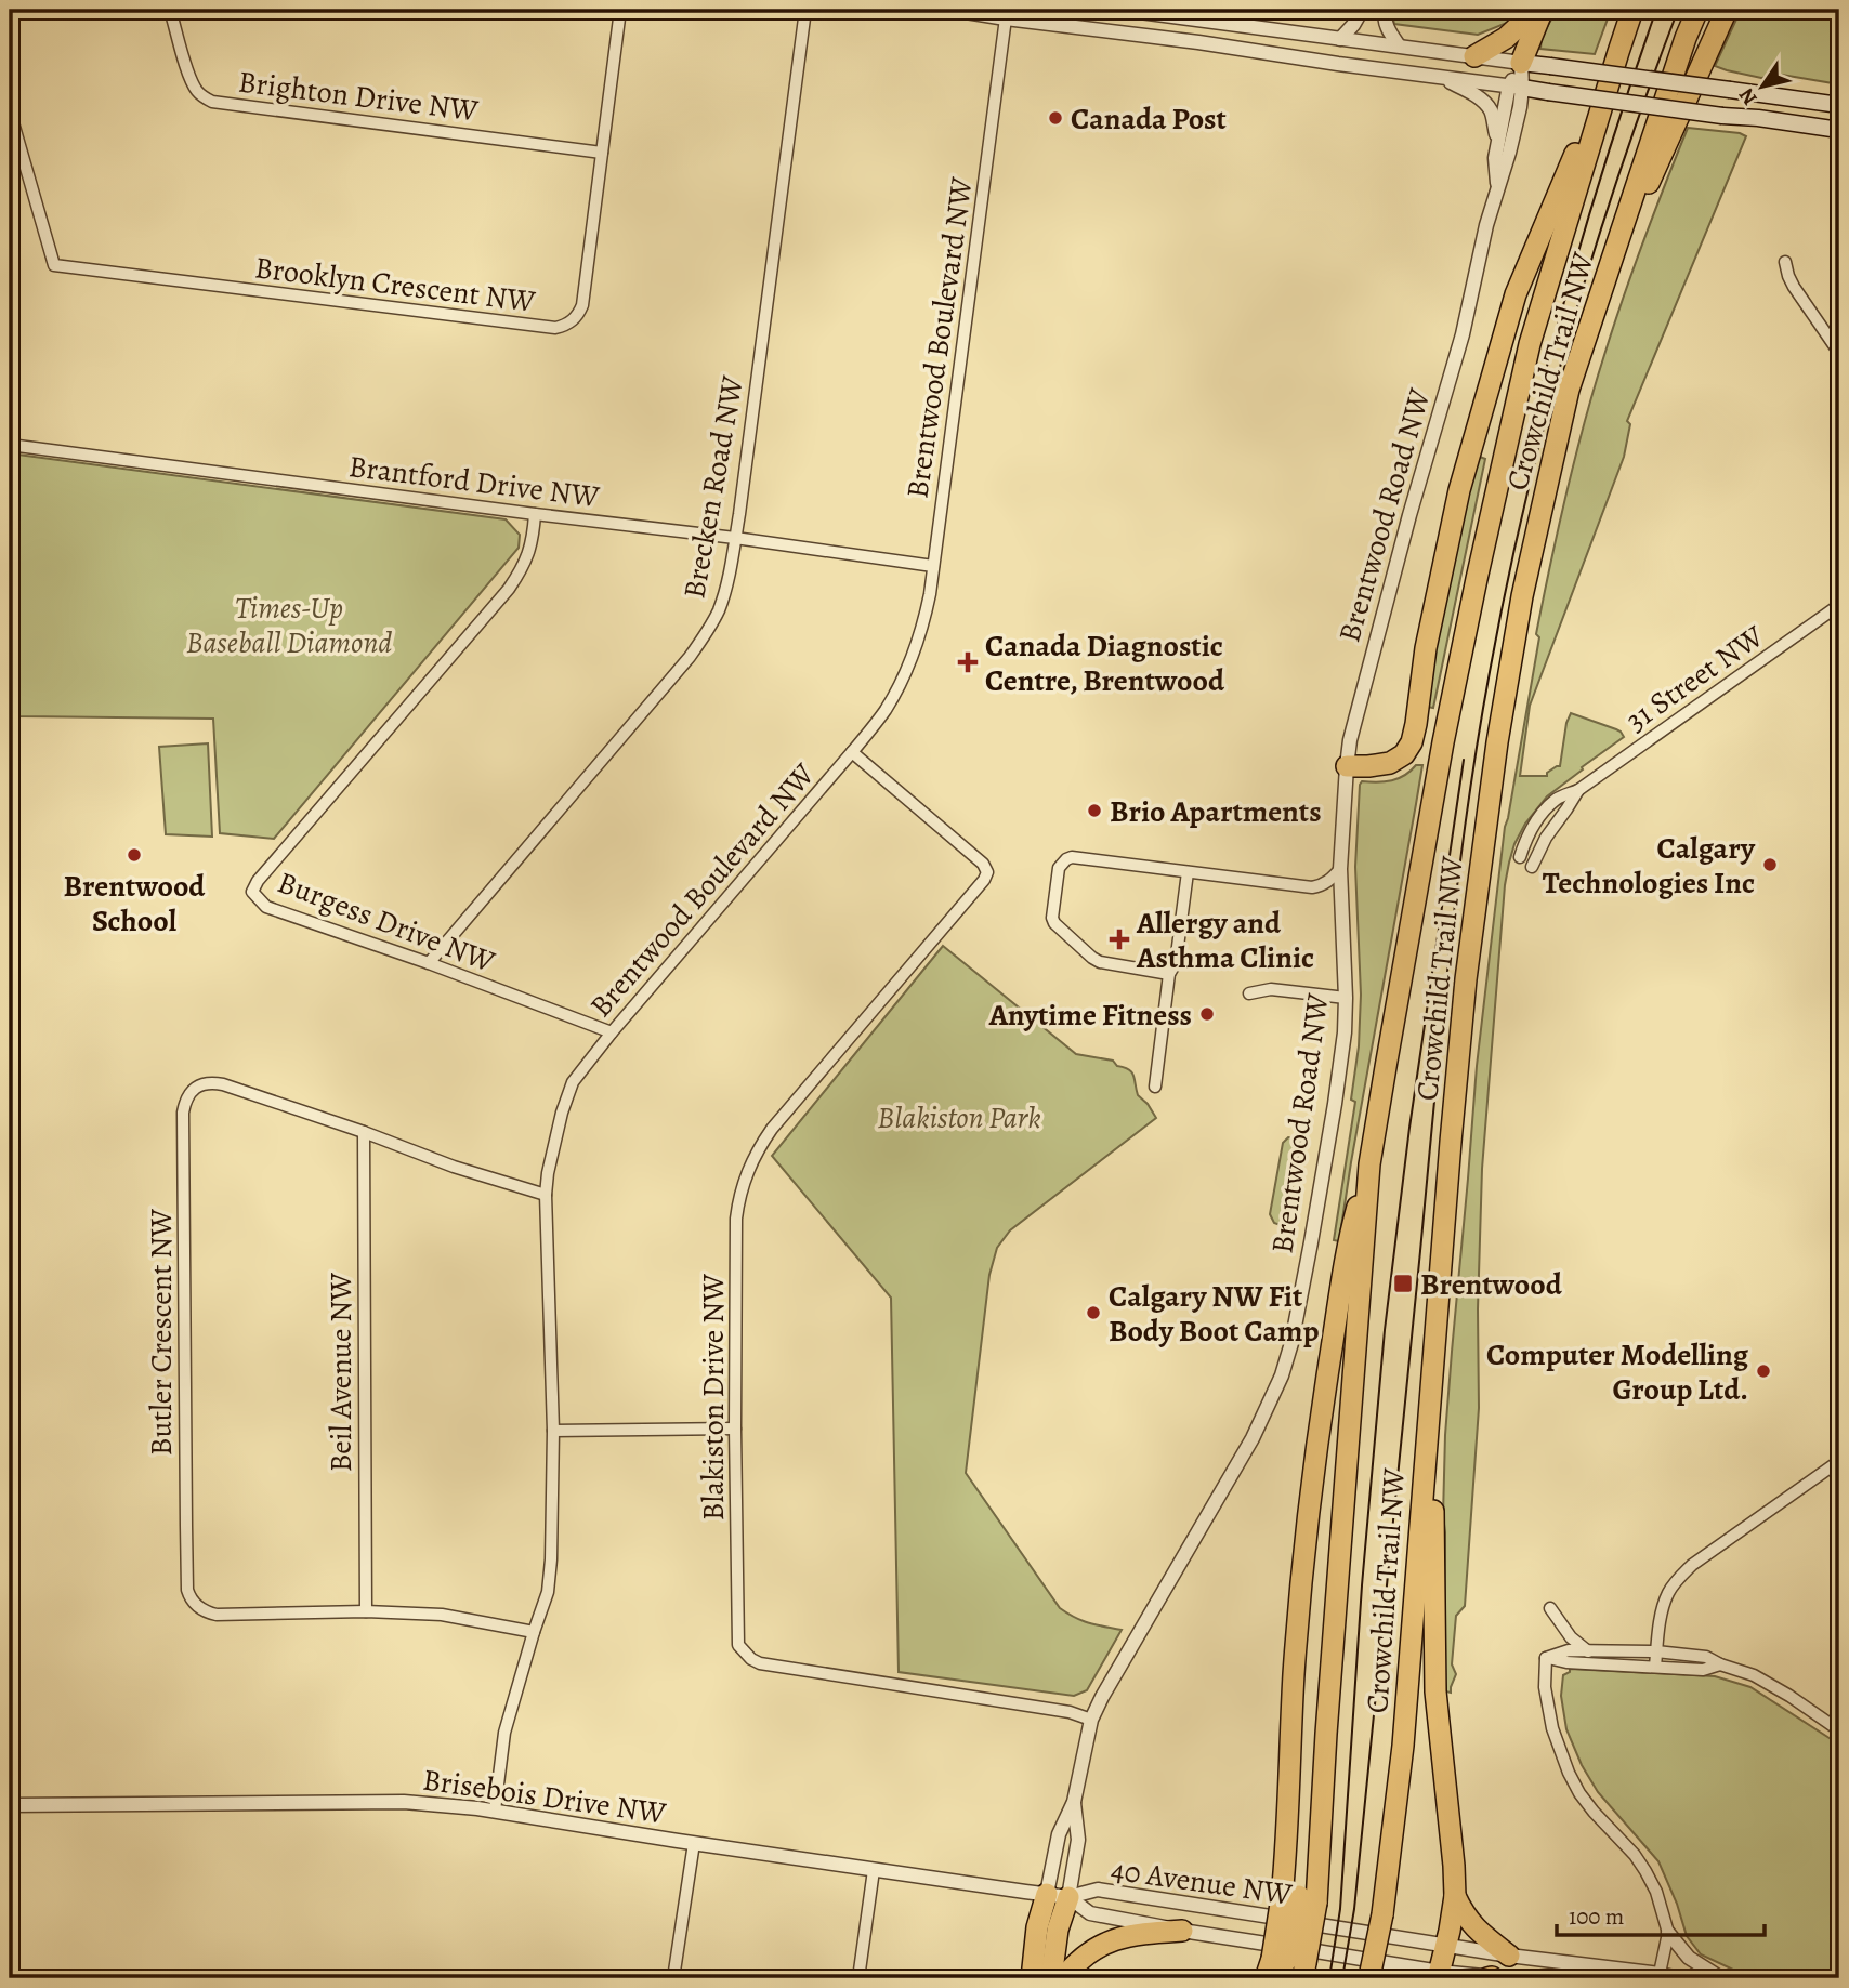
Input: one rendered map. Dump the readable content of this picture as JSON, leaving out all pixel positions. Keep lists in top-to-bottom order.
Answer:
{
  "streets": {
    "highway": ["Crowchild Trail NW"],
    "street": [
      "Brighton Drive NW",
      "Brooklyn Crescent NW",
      "Brentwood Boulevard NW",
      "Brantford Drive NW",
      "Brecken Road NW",
      "Brentwood Road NW",
      "31 Street NW",
      "Burgess Drive NW",
      "Butler Crescent NW",
      "Beil Avenue NW",
      "Blakiston Drive NW",
      "Brisebois Drive NW",
      "40 Avenue NW"
    ]
  },
  "crossings": [
    ["Brighton Drive NW", "Brooklyn Crescent NW"],
    ["Brentwood Boulevard NW", "Brantford Drive NW"],
    ["Brentwood Boulevard NW", "Burgess Drive NW"],
    ["Brentwood Boulevard NW", "Butler Crescent NW"],
    ["Brentwood Boulevard NW", "Blakiston Drive NW"],
    ["Brentwood Boulevard NW", "Brisebois Drive NW"],
    ["Brantford Drive NW", "Brecken Road NW"],
    ["Brantford Drive NW", "Burgess Drive NW"],
    ["Brecken Road NW", "Burgess Drive NW"],
    ["Brentwood Road NW", "Blakiston Drive NW"],
    ["Brentwood Road NW", "Brisebois Drive NW"],
    ["Brentwood Road NW", "40 Avenue NW"],
    ["Butler Crescent NW", "Beil Avenue NW"],
    ["Brisebois Drive NW", "40 Avenue NW"]
  ],
  "parks": ["Times-Up Baseball Diamond", "Blakiston Park"],
  "places": {
    "other": [
      "Canada Post",
      "Brio Apartments",
      "Brentwood School",
      "Calgary Technologies Inc",
      "Anytime Fitness",
      "Calgary NW Fit Body Boot Camp",
      "Computer Modelling Group Ltd."
    ],
    "health": ["Canada Diagnostic Centre, Brentwood", "Allergy and Asthma Clinic"],
    "transit": ["Brentwood"]
  },
  "scale_bar": "100 m",
  "north": "bottom left"
}
